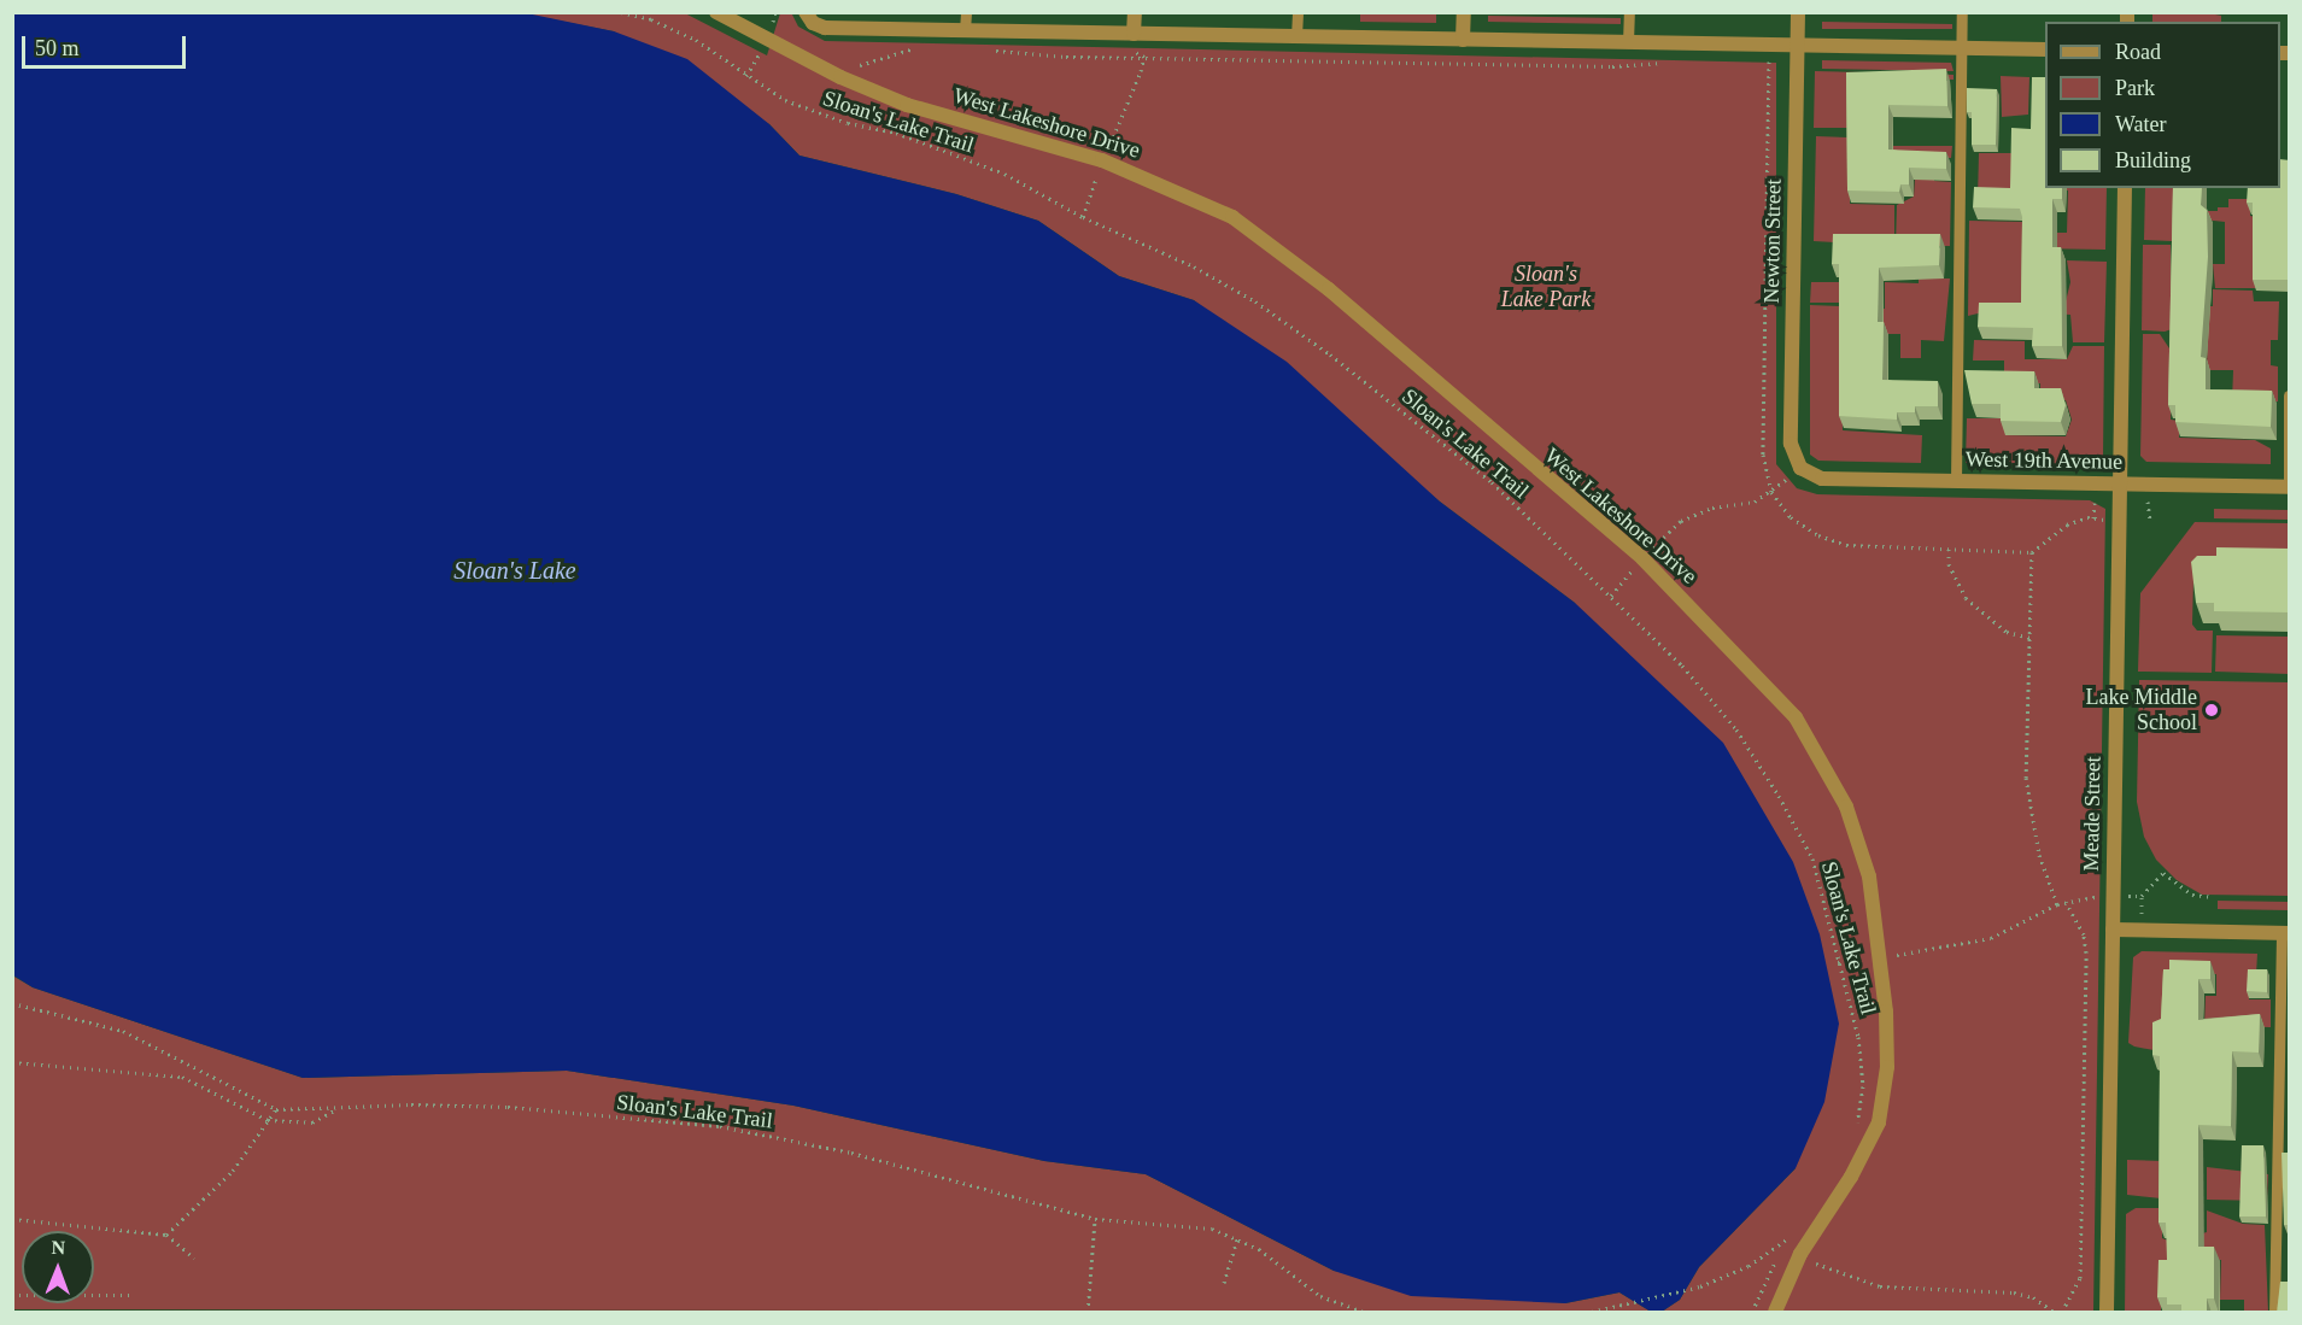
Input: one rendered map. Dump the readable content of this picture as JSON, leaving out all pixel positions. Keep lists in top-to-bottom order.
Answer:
{
  "streets": {
    "street": [
      "West Lakeshore Drive",
      "Newton Street",
      "West 19th Avenue",
      "Meade Street"
    ],
    "path": ["Sloan's Lake Trail"]
  },
  "crossings": [
    ["Newton Street", "West 19th Avenue"],
    ["West 19th Avenue", "Meade Street"]
  ],
  "water": ["Sloan's Lake"],
  "parks": ["Sloan's Lake Park"],
  "places": ["Lake Middle School"],
  "legend": [
    "Road",
    "Park",
    "Water",
    "Building"
  ],
  "scale_bar": "50 m",
  "north": "top"
}
